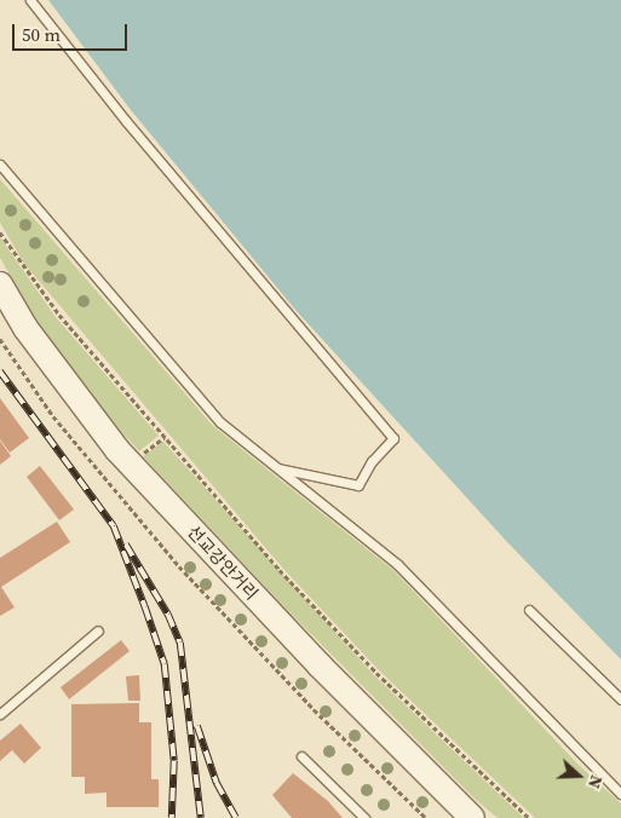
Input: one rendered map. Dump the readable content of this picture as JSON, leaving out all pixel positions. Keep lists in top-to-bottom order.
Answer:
{
  "streets": {
    "main road": ["선교강안거리"]
  },
  "scale_bar": "50 m",
  "north": "right"
}
